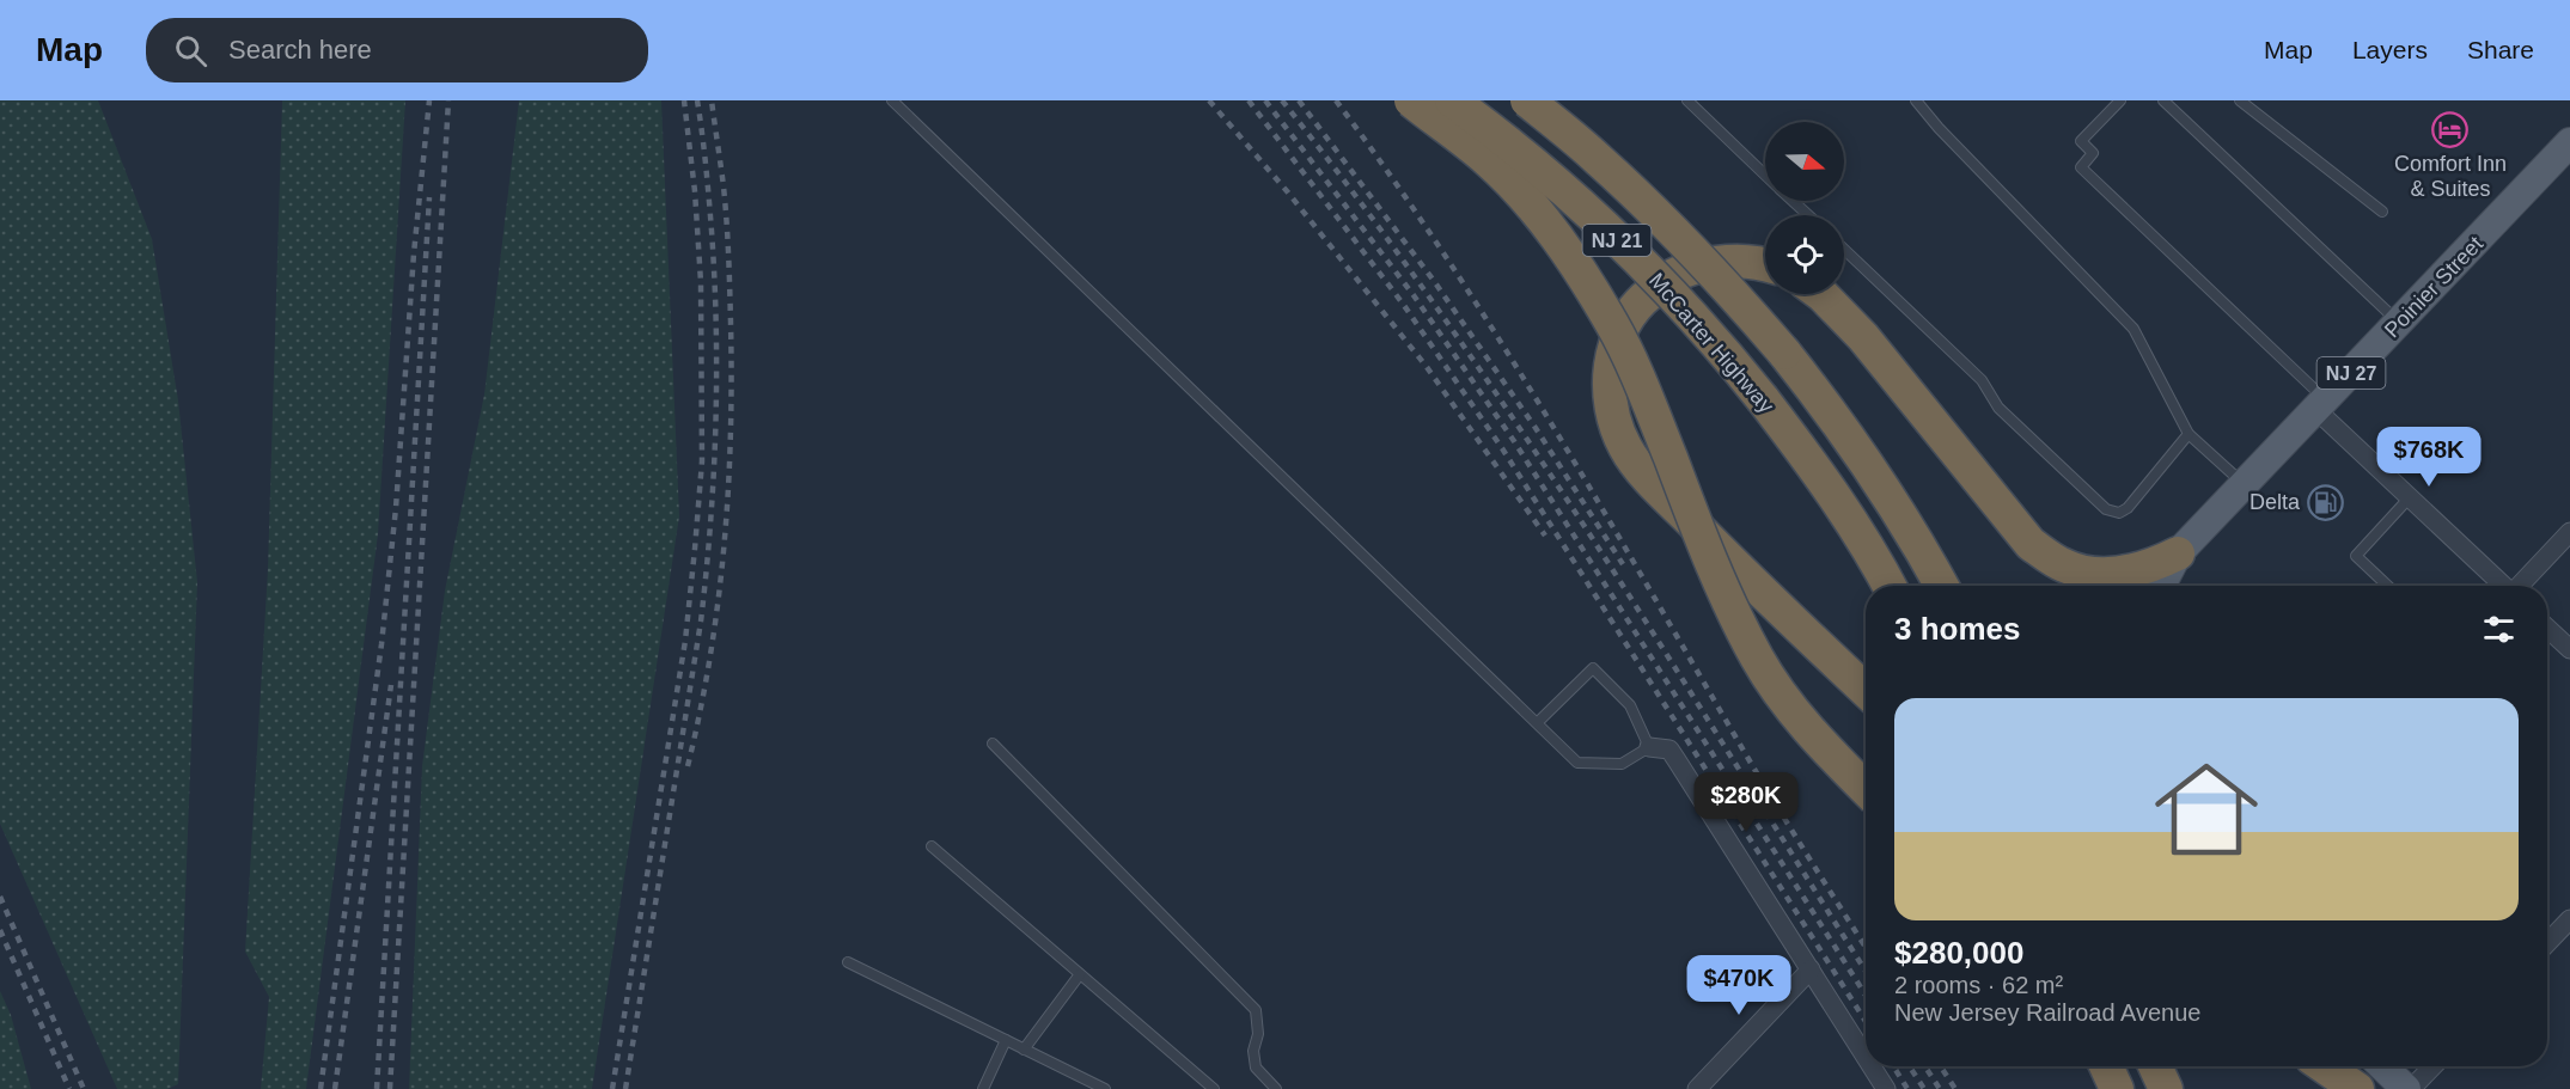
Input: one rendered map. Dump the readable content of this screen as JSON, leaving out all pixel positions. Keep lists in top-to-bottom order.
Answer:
{
  "streets": {
    "highway": ["NJ 21", "McCarter Highway"],
    "main road": ["Poinier Street", "NJ 27"]
  },
  "crossings": [
    ["Poinier Street", "NJ 27"]
  ],
  "places": {
    "hotel": ["Comfort Inn & Suites"],
    "fuel station": ["Delta"]
  },
  "north": "right",
  "page": {
    "header": "Map",
    "search": "Search here",
    "nav": ["Map", "Layers", "Share"],
    "price": ["$768K", "$280K", "$470K"],
    "heading": "3 homes",
    "list": [
      {
        "name": "$280,000",
        "note": "2 rooms · 62 m² · New Jersey Railroad Avenue"
      }
    ]
  }
}
